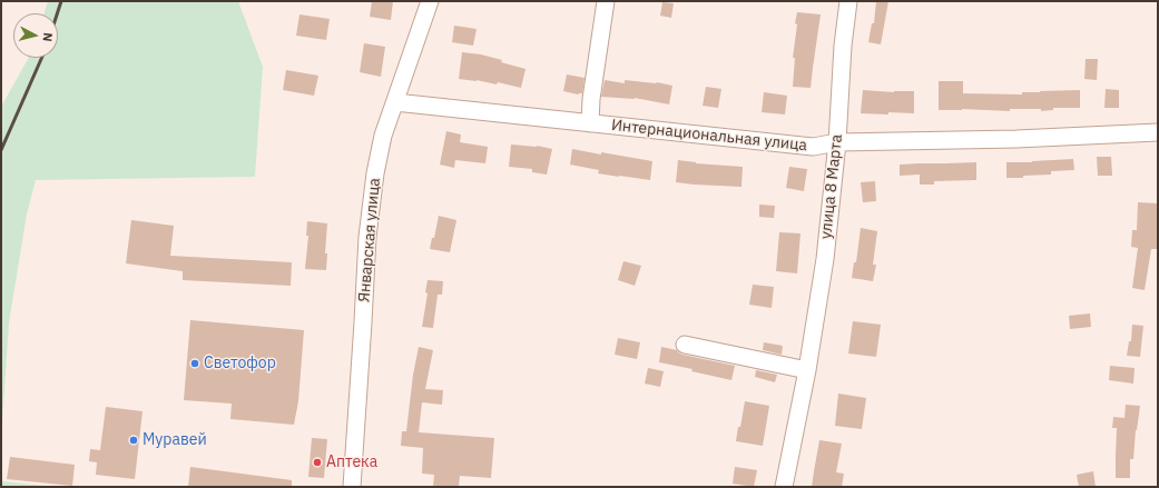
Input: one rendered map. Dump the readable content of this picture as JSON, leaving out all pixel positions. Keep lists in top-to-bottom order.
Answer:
{
  "streets": {
    "street": ["Интернациональная улица", "улица 8 Марта", "Январская улица"]
  },
  "crossings": [
    ["Интернациональная улица", "улица 8 Марта"],
    ["Интернациональная улица", "Январская улица"]
  ],
  "places": ["Светофор", "Муравей", "Аптека"],
  "north": "right"
}
